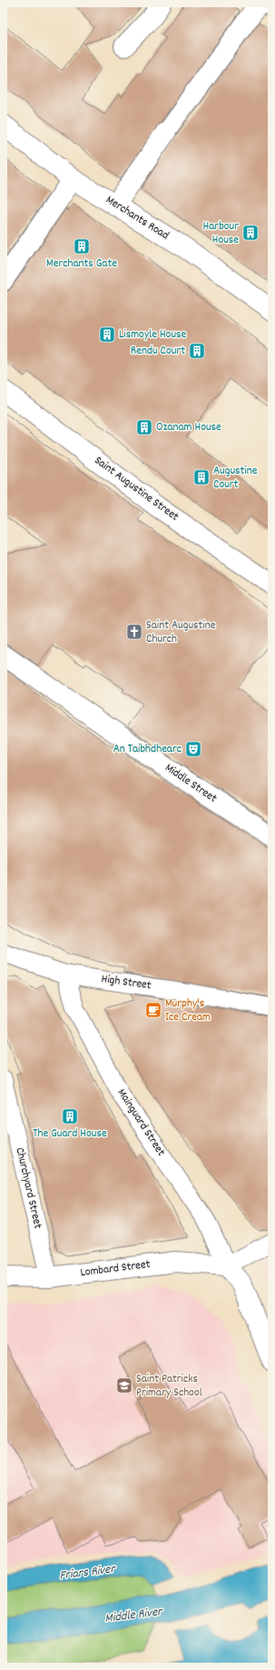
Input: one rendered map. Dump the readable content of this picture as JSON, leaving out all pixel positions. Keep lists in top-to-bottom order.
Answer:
{
  "streets": {
    "street": [
      "Merchants Road",
      "Saint Augustine Street",
      "Middle Street",
      "High Street",
      "Mainguard Street",
      "Churchyard Street",
      "Lombard Street"
    ]
  },
  "crossings": [
    ["High Street", "Mainguard Street"],
    ["Mainguard Street", "Lombard Street"],
    ["Churchyard Street", "Lombard Street"]
  ],
  "water": ["Friars River", "Middle River"],
  "places": {
    "building": [
      "Harbour House",
      "Merchants Gate",
      "Lismoyle House",
      "Rendu Court",
      "Ozanam House",
      "Augustine Court",
      "The Guard House"
    ],
    "church": ["Saint Augustine Church"],
    "theatre": ["An Taibhdhearc"],
    "cafe": ["Murphy's Ice Cream"],
    "school or university": ["Saint Patricks Primary School"]
  }
}
